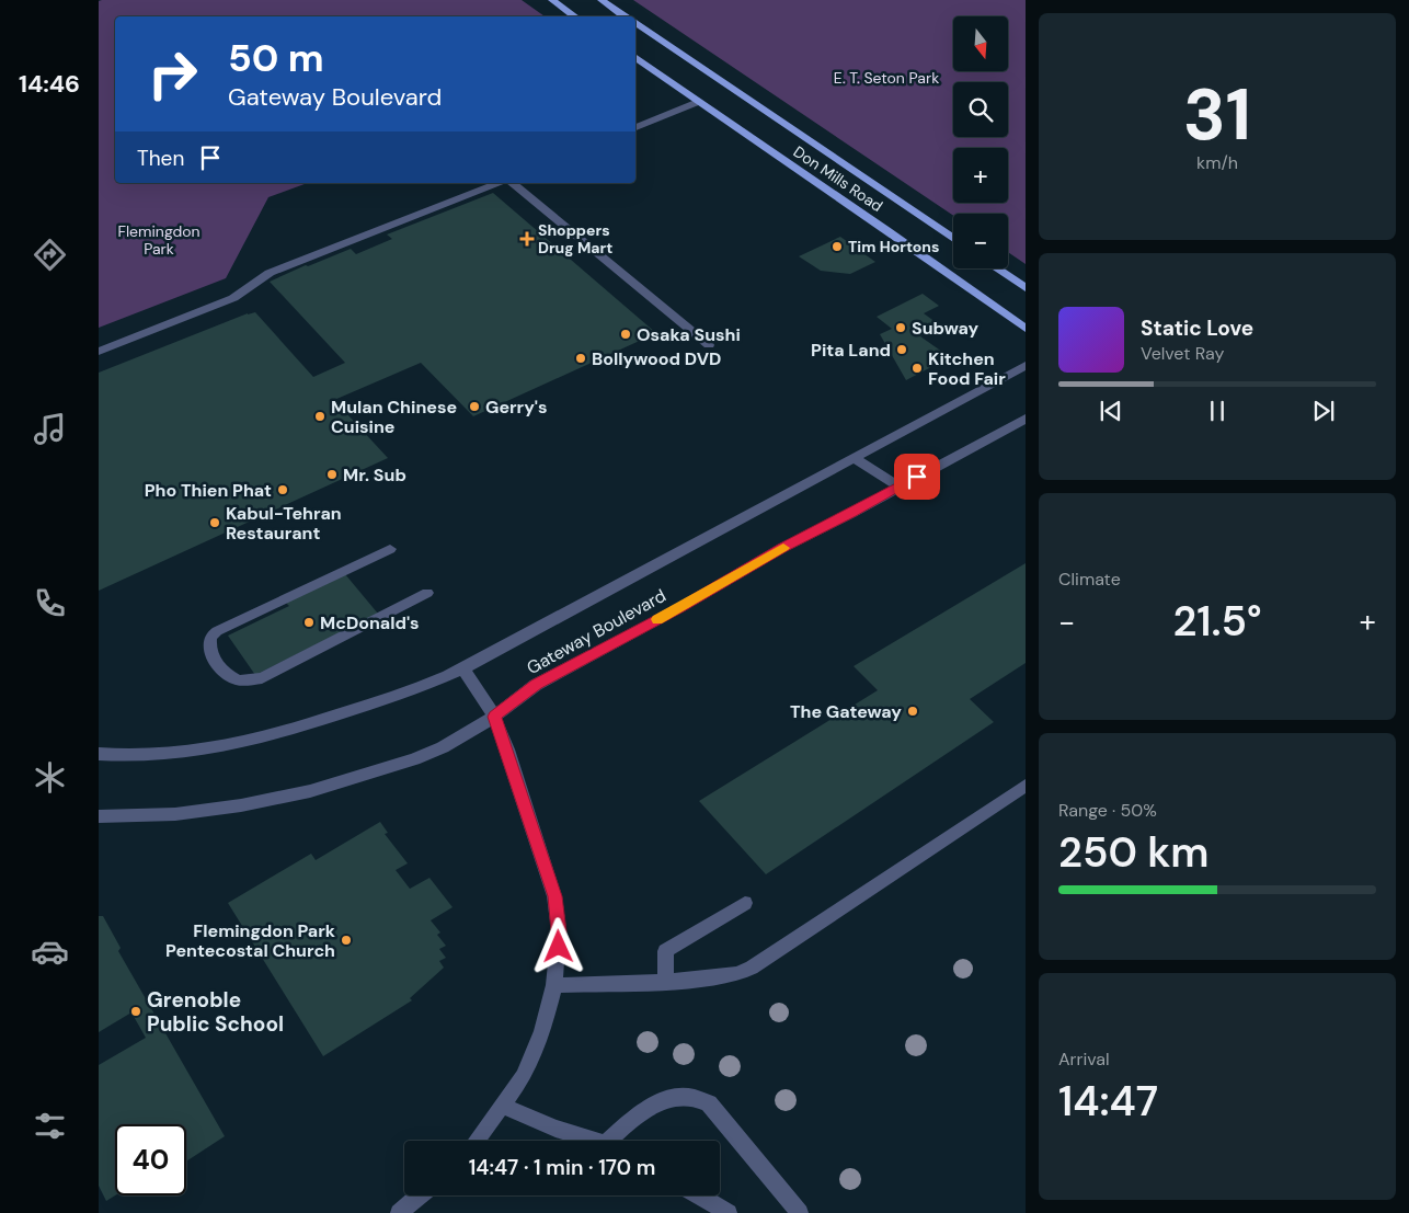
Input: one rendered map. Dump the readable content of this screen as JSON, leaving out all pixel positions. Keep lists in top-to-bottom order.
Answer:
{
  "streets": {
    "main road": ["Don Mills Road"],
    "street": ["Gateway Boulevard"]
  },
  "parks": ["E. T. Seton Park", "Flemingdon Park"],
  "places": {
    "health": ["Shoppers Drug Mart"],
    "other": [
      "Tim Hortons",
      "Subway",
      "Osaka Sushi",
      "Pita Land",
      "Bollywood DVD",
      "Kitchen Food Fair",
      "Gerry's",
      "Mulan Chinese Cuisine",
      "Mr. Sub",
      "Pho Thien Phat",
      "Kabul-Tehran Restaurant",
      "McDonald's",
      "The Gateway",
      "Flemingdon Park Pentecostal Church",
      "Grenoble Public School"
    ]
  },
  "north": "bottom",
  "page": {
    "tabs": "14:46",
    "tile": [
      ["31", "km/h"],
      "Climate",
      ["Range · 50%", "250 km"],
      ["Arrival", "14:47"]
    ],
    "map_buttons": ["+", "−"],
    "turn": ["50 m", "Gateway Boulevard"],
    "then": "Then",
    "song": ["Static Love", "Velvet Ray"],
    "heat": ["−", "21.5°", "+"],
    "limit": "40",
    "trip": "14:47 · 1 min · 170 m"
  }
}
